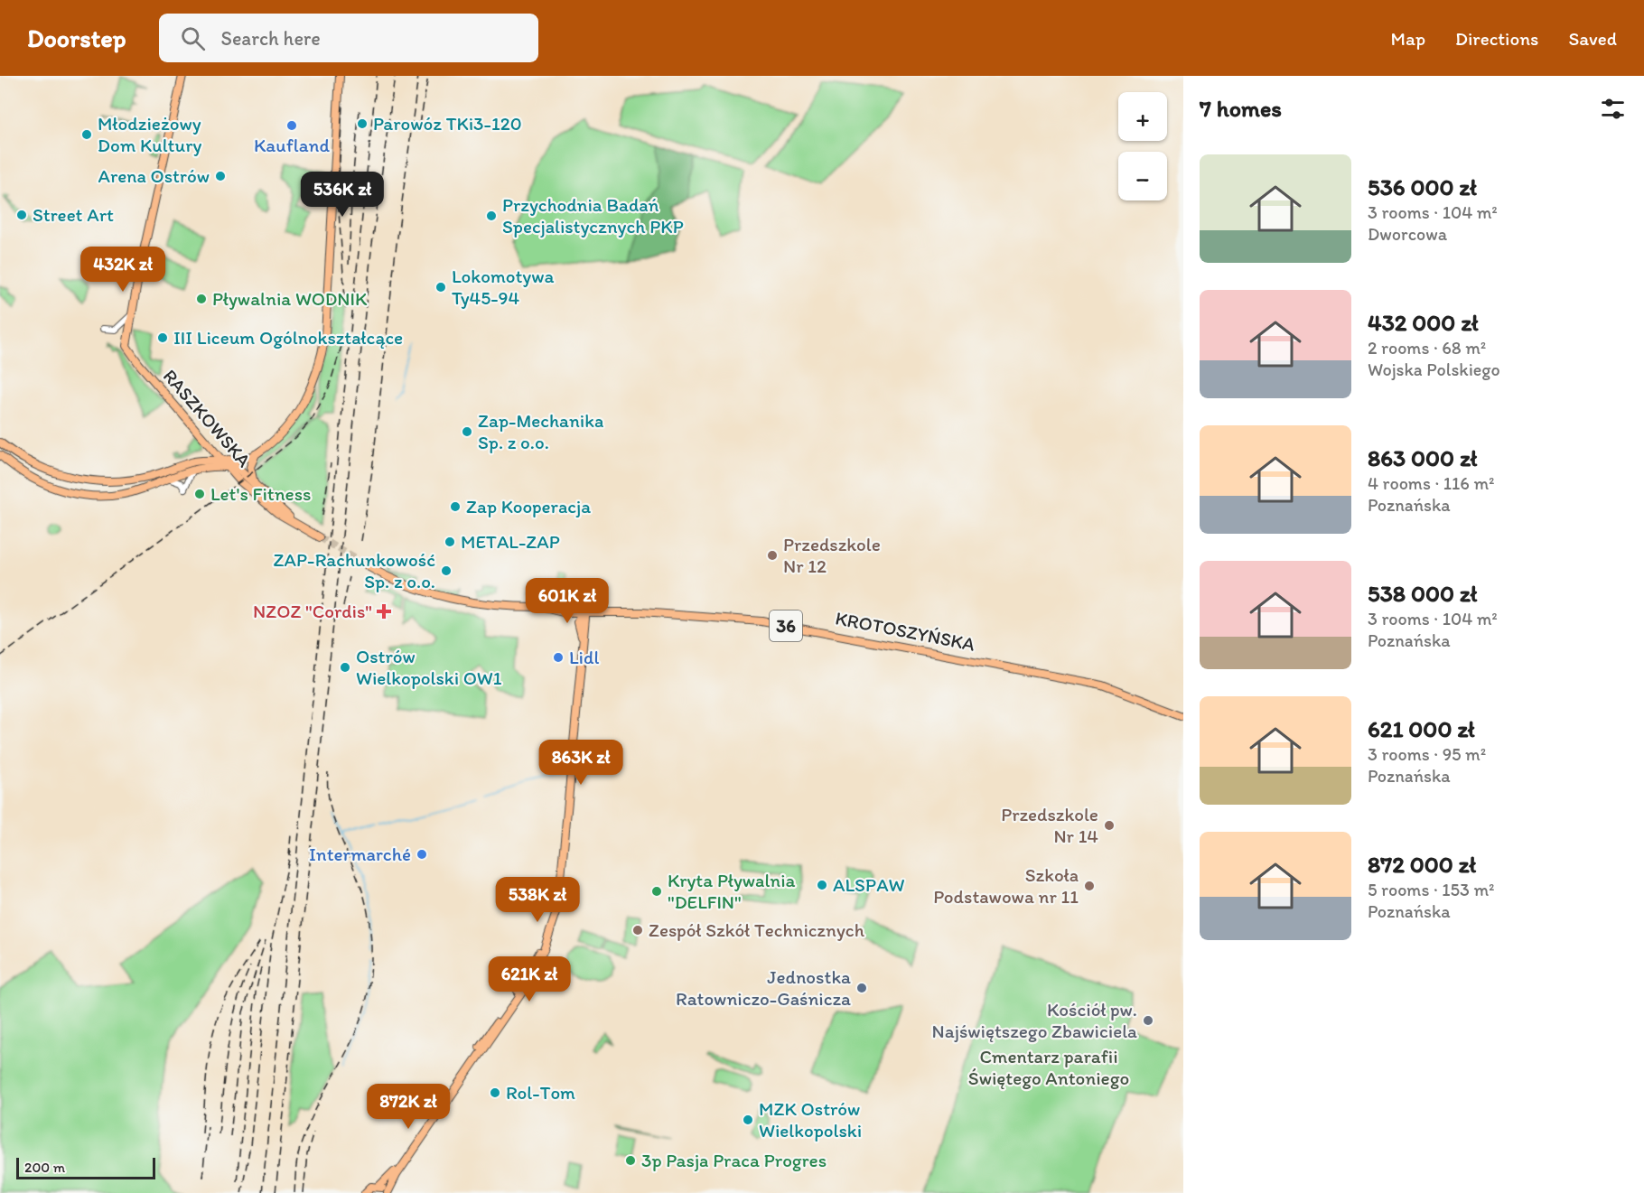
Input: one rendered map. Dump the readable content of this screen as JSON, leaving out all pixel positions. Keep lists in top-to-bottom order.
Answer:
{
  "streets": {
    "main road": ["RASZKOWSKA", "36", "KROTOSZYŃSKA"]
  },
  "parks": ["Cmentarz parafii Świętego Antoniego"],
  "places": {
    "other": [
      "Parowóz TKi3-120",
      "Kaufland",
      "Młodzieżowy Dom Kultury",
      "Arena Ostrów",
      "Street Art",
      "Przychodnia Badań Specjalistycznych PKP",
      "Lokomotywa Ty45-94",
      "Pływalnia WODNIK",
      "III Liceum Ogólnokształcące",
      "Zap-Mechanika Sp. z o.o.",
      "Let's Fitness",
      "Zap Kooperacja",
      "METAL-ZAP",
      "Przedszkole Nr 12",
      "ZAP-Rachunkowość Sp. z o.o.",
      "Lidl",
      "Ostrów Wielkopolski OW1",
      "Przedszkole Nr 14",
      "Intermarché",
      "ALSPAW",
      "Szkoła Podstawowa nr 11",
      "Kryta Pływalnia \"DELFIN\"",
      "Zespół Szkół Technicznych",
      "Jednostka Ratowniczo-Gaśnicza",
      "Kościół pw. Najświętszego Zbawiciela",
      "Rol-Tom",
      "MZK Ostrów Wielkopolski",
      "3p Pasja Praca Progres"
    ],
    "health": ["NZOZ \"Cordis\""]
  },
  "scale_bar": "200 m",
  "page": {
    "header": "Doorstep",
    "search": "Search here",
    "nav": ["Map", "Directions", "Saved"],
    "heading": "7 homes",
    "map_buttons": ["+", "−"],
    "list": [
      {
        "name": "536 000 zł",
        "note": "3 rooms · 104 m² · Dworcowa"
      },
      {
        "name": "432 000 zł",
        "note": "2 rooms · 68 m² · Wojska Polskiego"
      },
      {
        "name": "863 000 zł",
        "note": "4 rooms · 116 m² · Poznańska"
      },
      {
        "name": "538 000 zł",
        "note": "3 rooms · 104 m² · Poznańska"
      },
      {
        "name": "621 000 zł",
        "note": "3 rooms · 95 m² · Poznańska"
      },
      {
        "name": "872 000 zł",
        "note": "5 rooms · 153 m² · Poznańska"
      }
    ],
    "price": [
      "536K zł",
      "432K zł",
      "601K zł",
      "863K zł",
      "538K zł",
      "621K zł",
      "872K zł"
    ],
    "scale": "200 m"
  }
}
